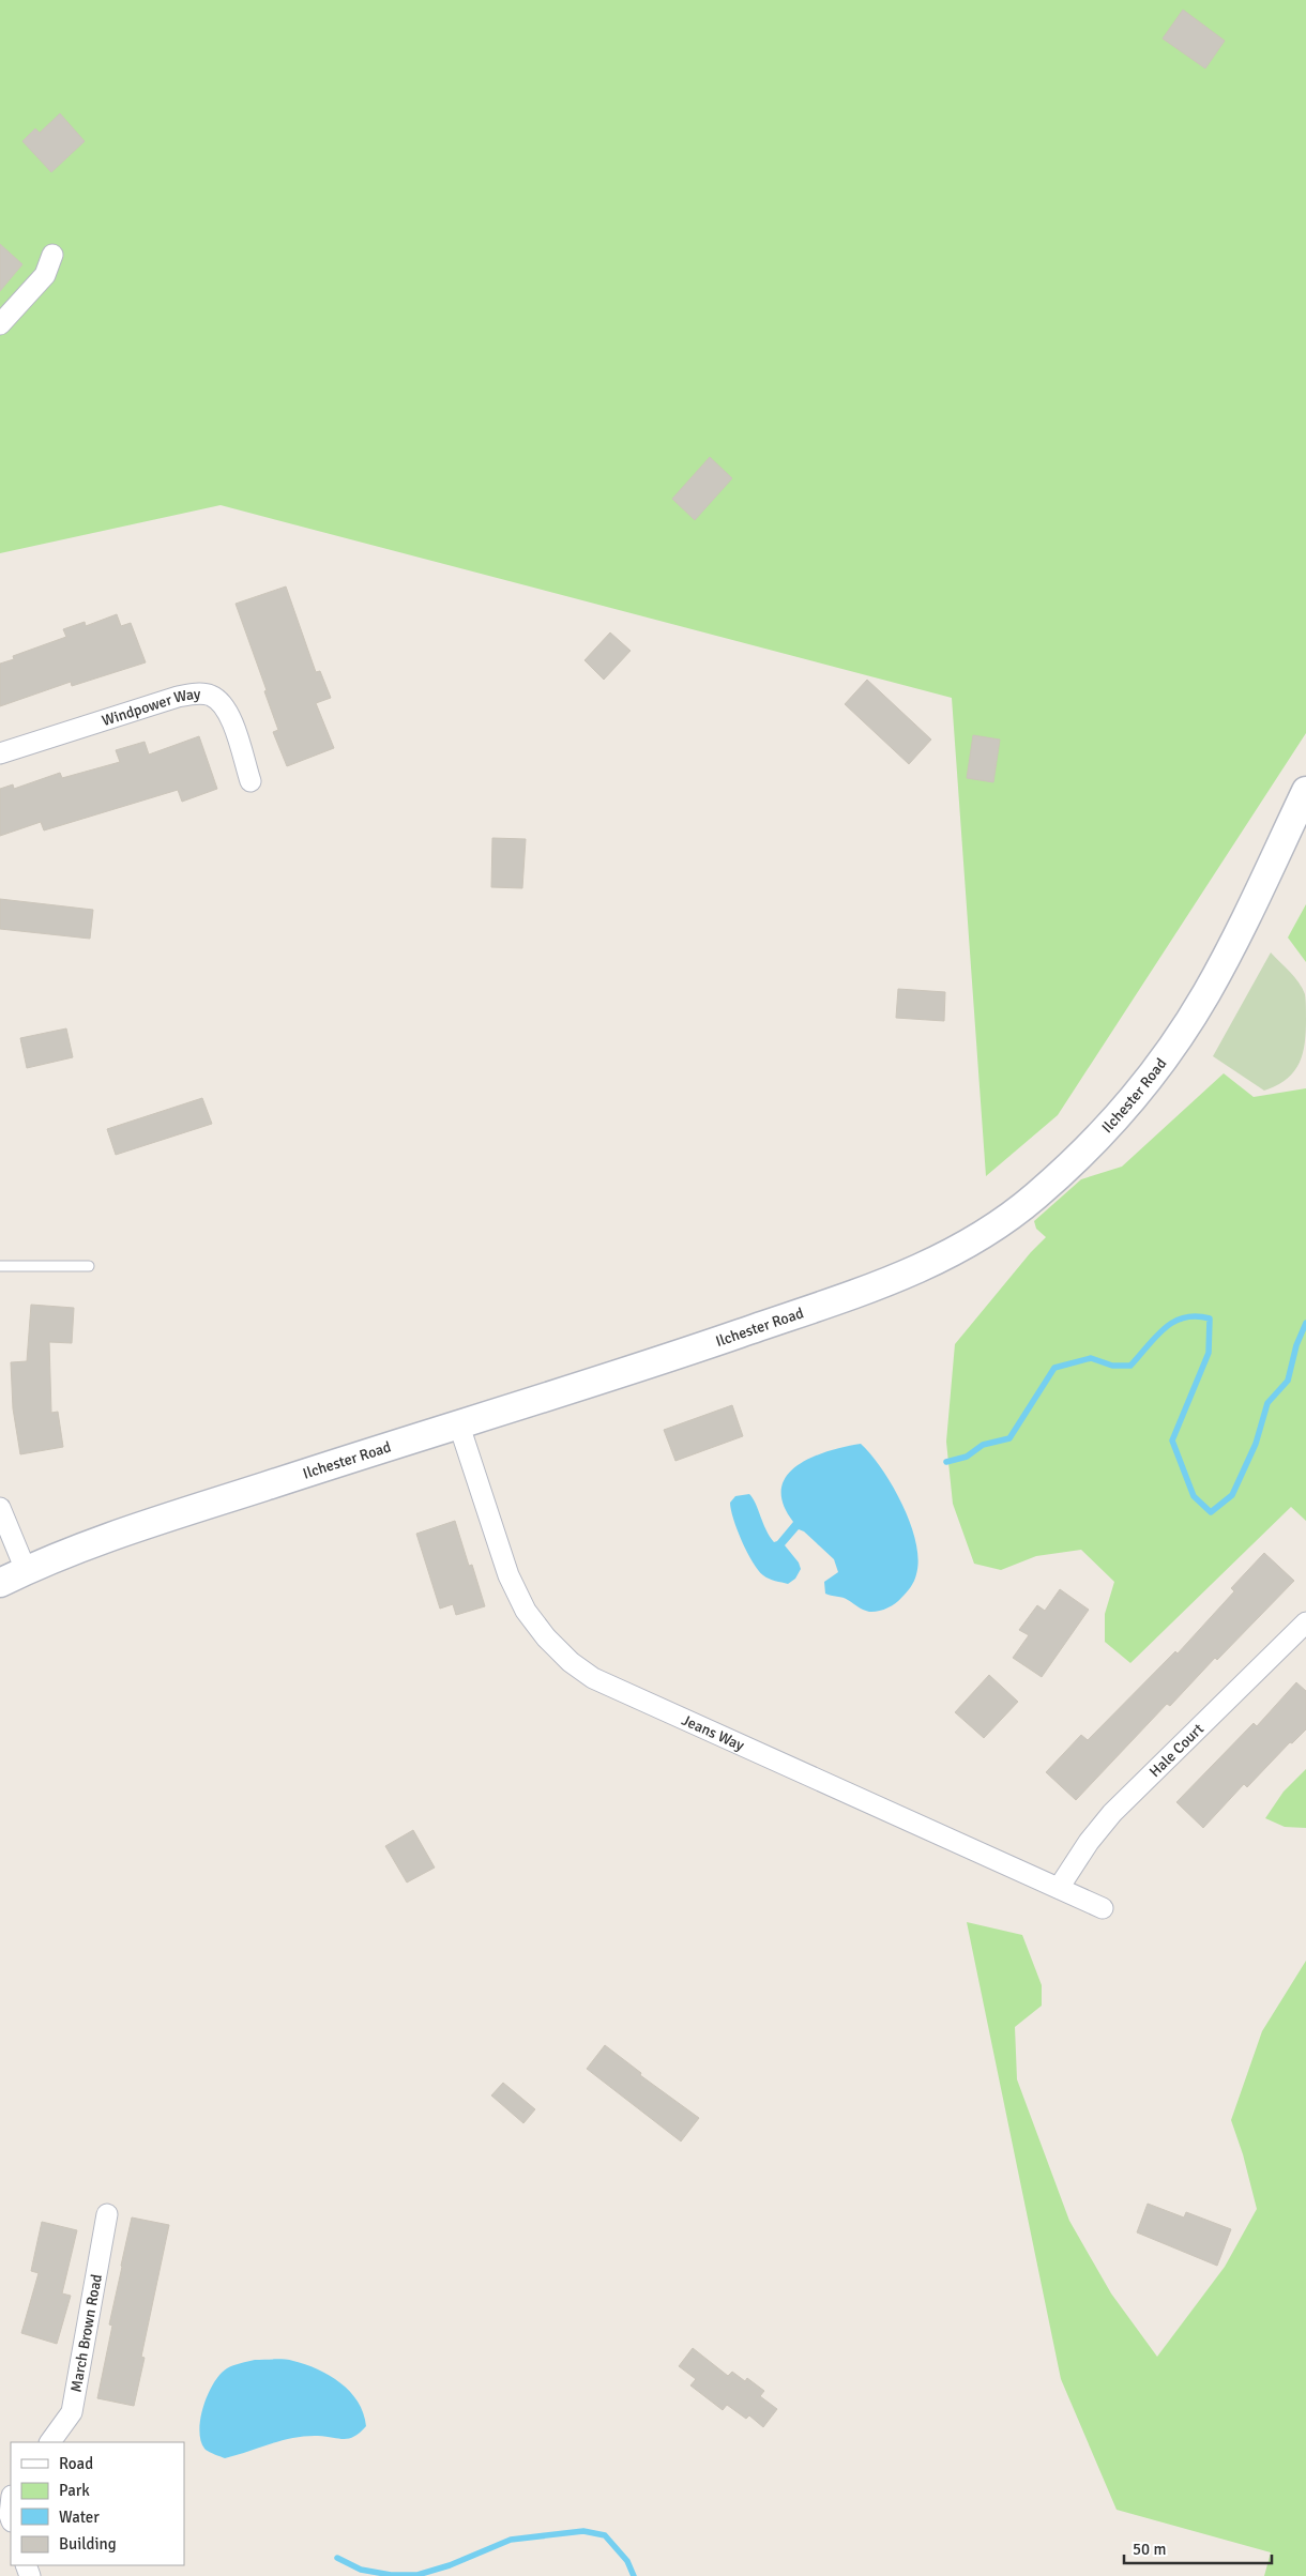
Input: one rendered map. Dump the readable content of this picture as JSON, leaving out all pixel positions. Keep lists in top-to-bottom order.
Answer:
{
  "streets": {
    "street": [
      "Windpower Way",
      "Ilchester Road",
      "Jeans Way",
      "Hale Court",
      "March Brown Road"
    ]
  },
  "crossings": [
    ["Ilchester Road", "Jeans Way"],
    ["Jeans Way", "Hale Court"]
  ],
  "legend": [
    "Road",
    "Park",
    "Water",
    "Building"
  ],
  "scale_bar": "50 m"
}
